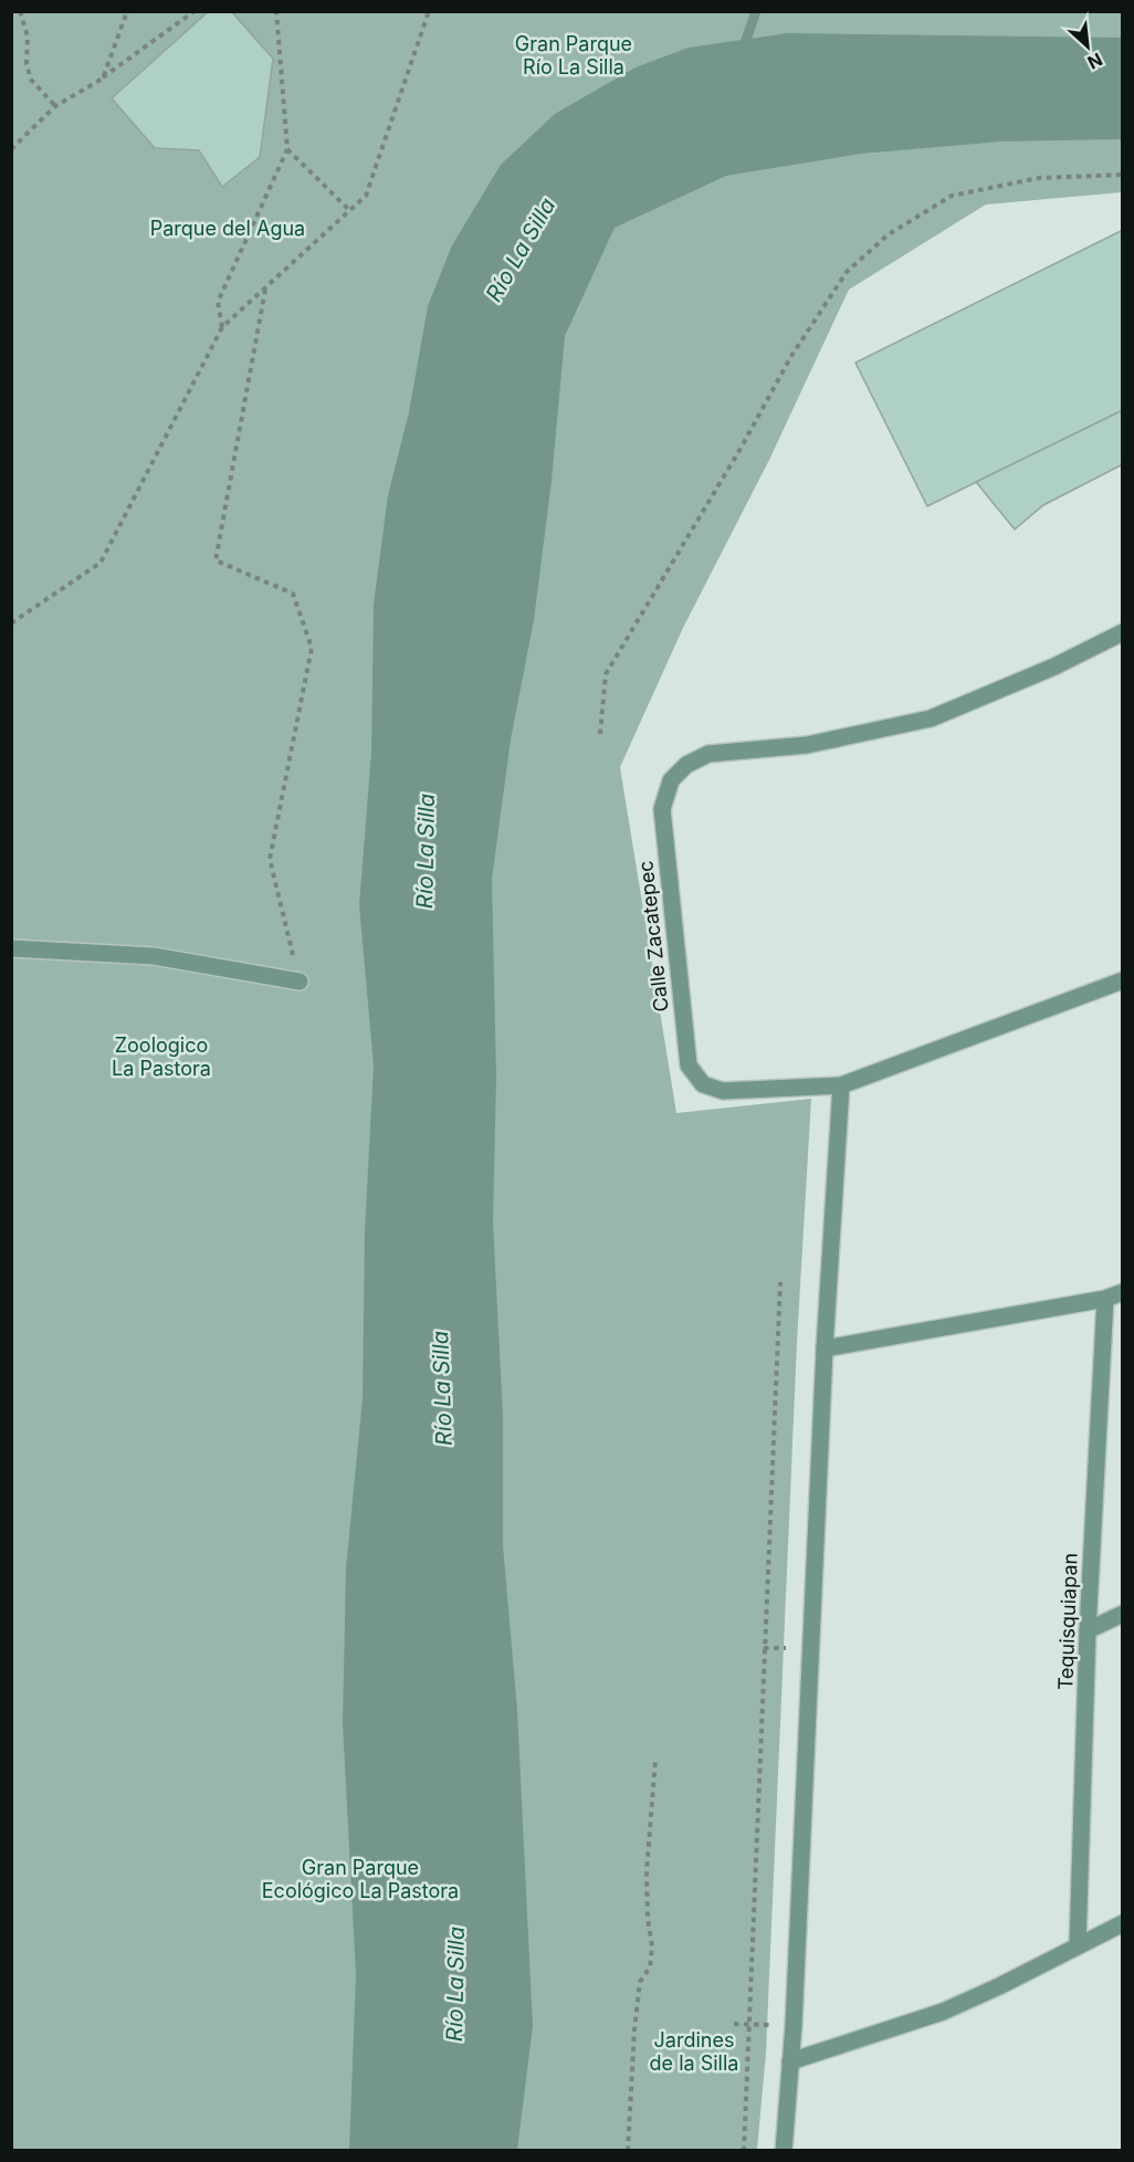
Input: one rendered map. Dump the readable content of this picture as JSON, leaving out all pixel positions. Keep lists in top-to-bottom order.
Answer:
{
  "streets": {
    "street": ["Calle Zacatepec", "Tequisquiapan"]
  },
  "water": ["Río La Silla"],
  "parks": [
    "Gran Parque Río La Silla",
    "Parque del Agua",
    "Zoologico La Pastora",
    "Gran Parque Ecológico La Pastora",
    "Jardines de la Silla"
  ],
  "north": "bottom right"
}
